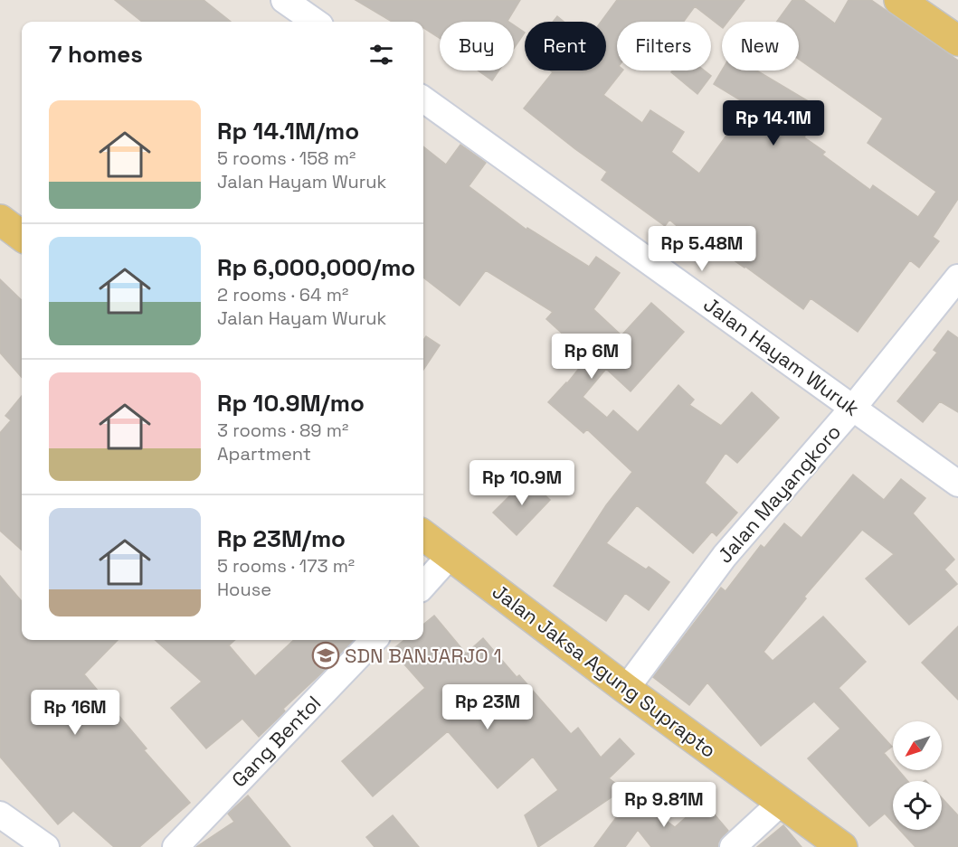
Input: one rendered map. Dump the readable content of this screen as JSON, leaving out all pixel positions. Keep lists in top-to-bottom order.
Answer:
{
  "streets": {
    "main road": ["Jalan Jaksa Agung Suprapto"],
    "street": ["Jalan Hayam Wuruk", "Jalan Mayangkoro", "Gang Bentol"]
  },
  "crossings": [
    ["Jalan Hayam Wuruk", "Jalan Mayangkoro"],
    ["Jalan Mayangkoro", "Jalan Jaksa Agung Suprapto"]
  ],
  "places": {
    "school or university": ["SDN BANJARJO 1"]
  },
  "north": "bottom left",
  "page": {
    "chip": [
      "Buy",
      "Rent",
      "Filters",
      "New"
    ],
    "heading": "7 homes",
    "list": [
      {
        "name": "Rp 14.1M/mo",
        "note": "5 rooms · 158 m² · Jalan Hayam Wuruk"
      },
      {
        "name": "Rp 6,000,000/mo",
        "note": "2 rooms · 64 m² · Jalan Hayam Wuruk"
      },
      {
        "name": "Rp 10.9M/mo",
        "note": "3 rooms · 89 m² · Apartment"
      },
      {
        "name": "Rp 23M/mo",
        "note": "5 rooms · 173 m² · House"
      }
    ],
    "price": [
      "Rp 14.1M",
      "Rp 5.48M",
      "Rp 6M",
      "Rp 10.9M",
      "Rp 23M",
      "Rp 16M",
      "Rp 9.81M"
    ]
  }
}
